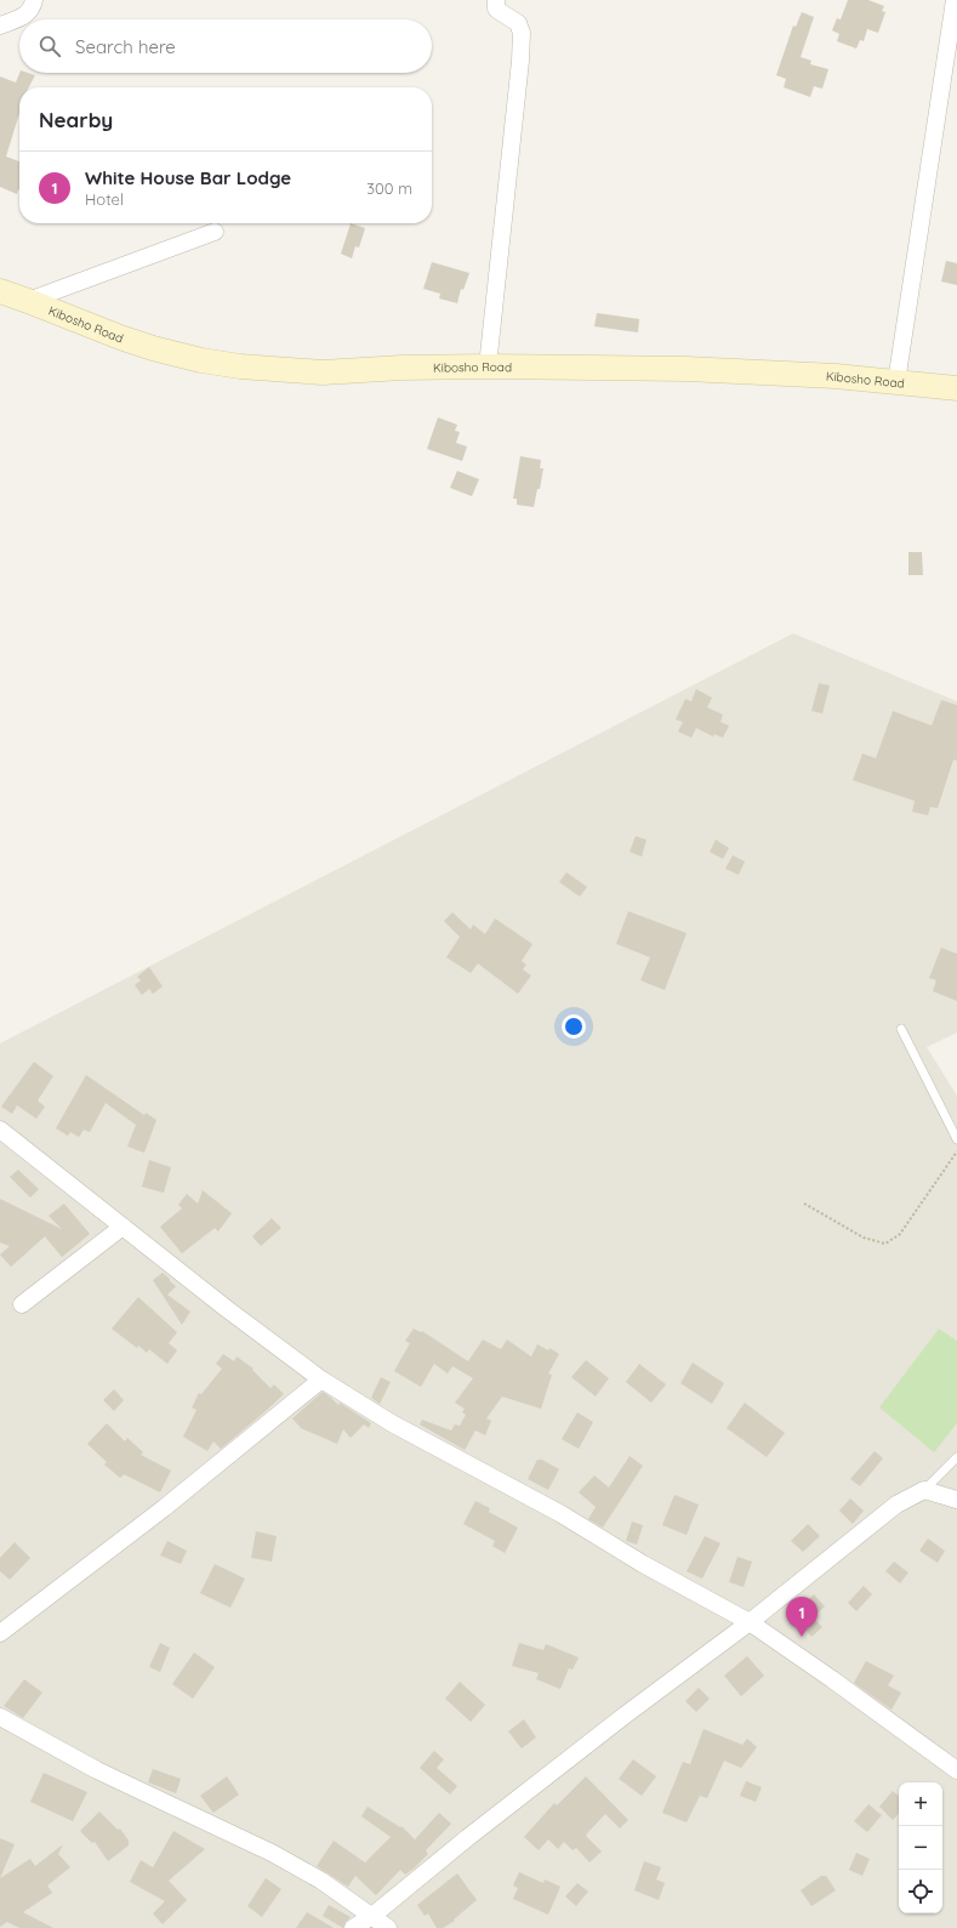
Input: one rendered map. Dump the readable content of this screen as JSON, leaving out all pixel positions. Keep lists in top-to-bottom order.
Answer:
{
  "streets": {
    "main road": ["Kibosho Road"]
  },
  "page": {
    "search": "Search here",
    "heading": "Nearby",
    "list": [
      {
        "mark": "1",
        "name": "White House Bar Lodge",
        "note": "Hotel",
        "value": "300 m"
      }
    ],
    "pins": "1",
    "map_buttons": ["+", "−"]
  }
}
